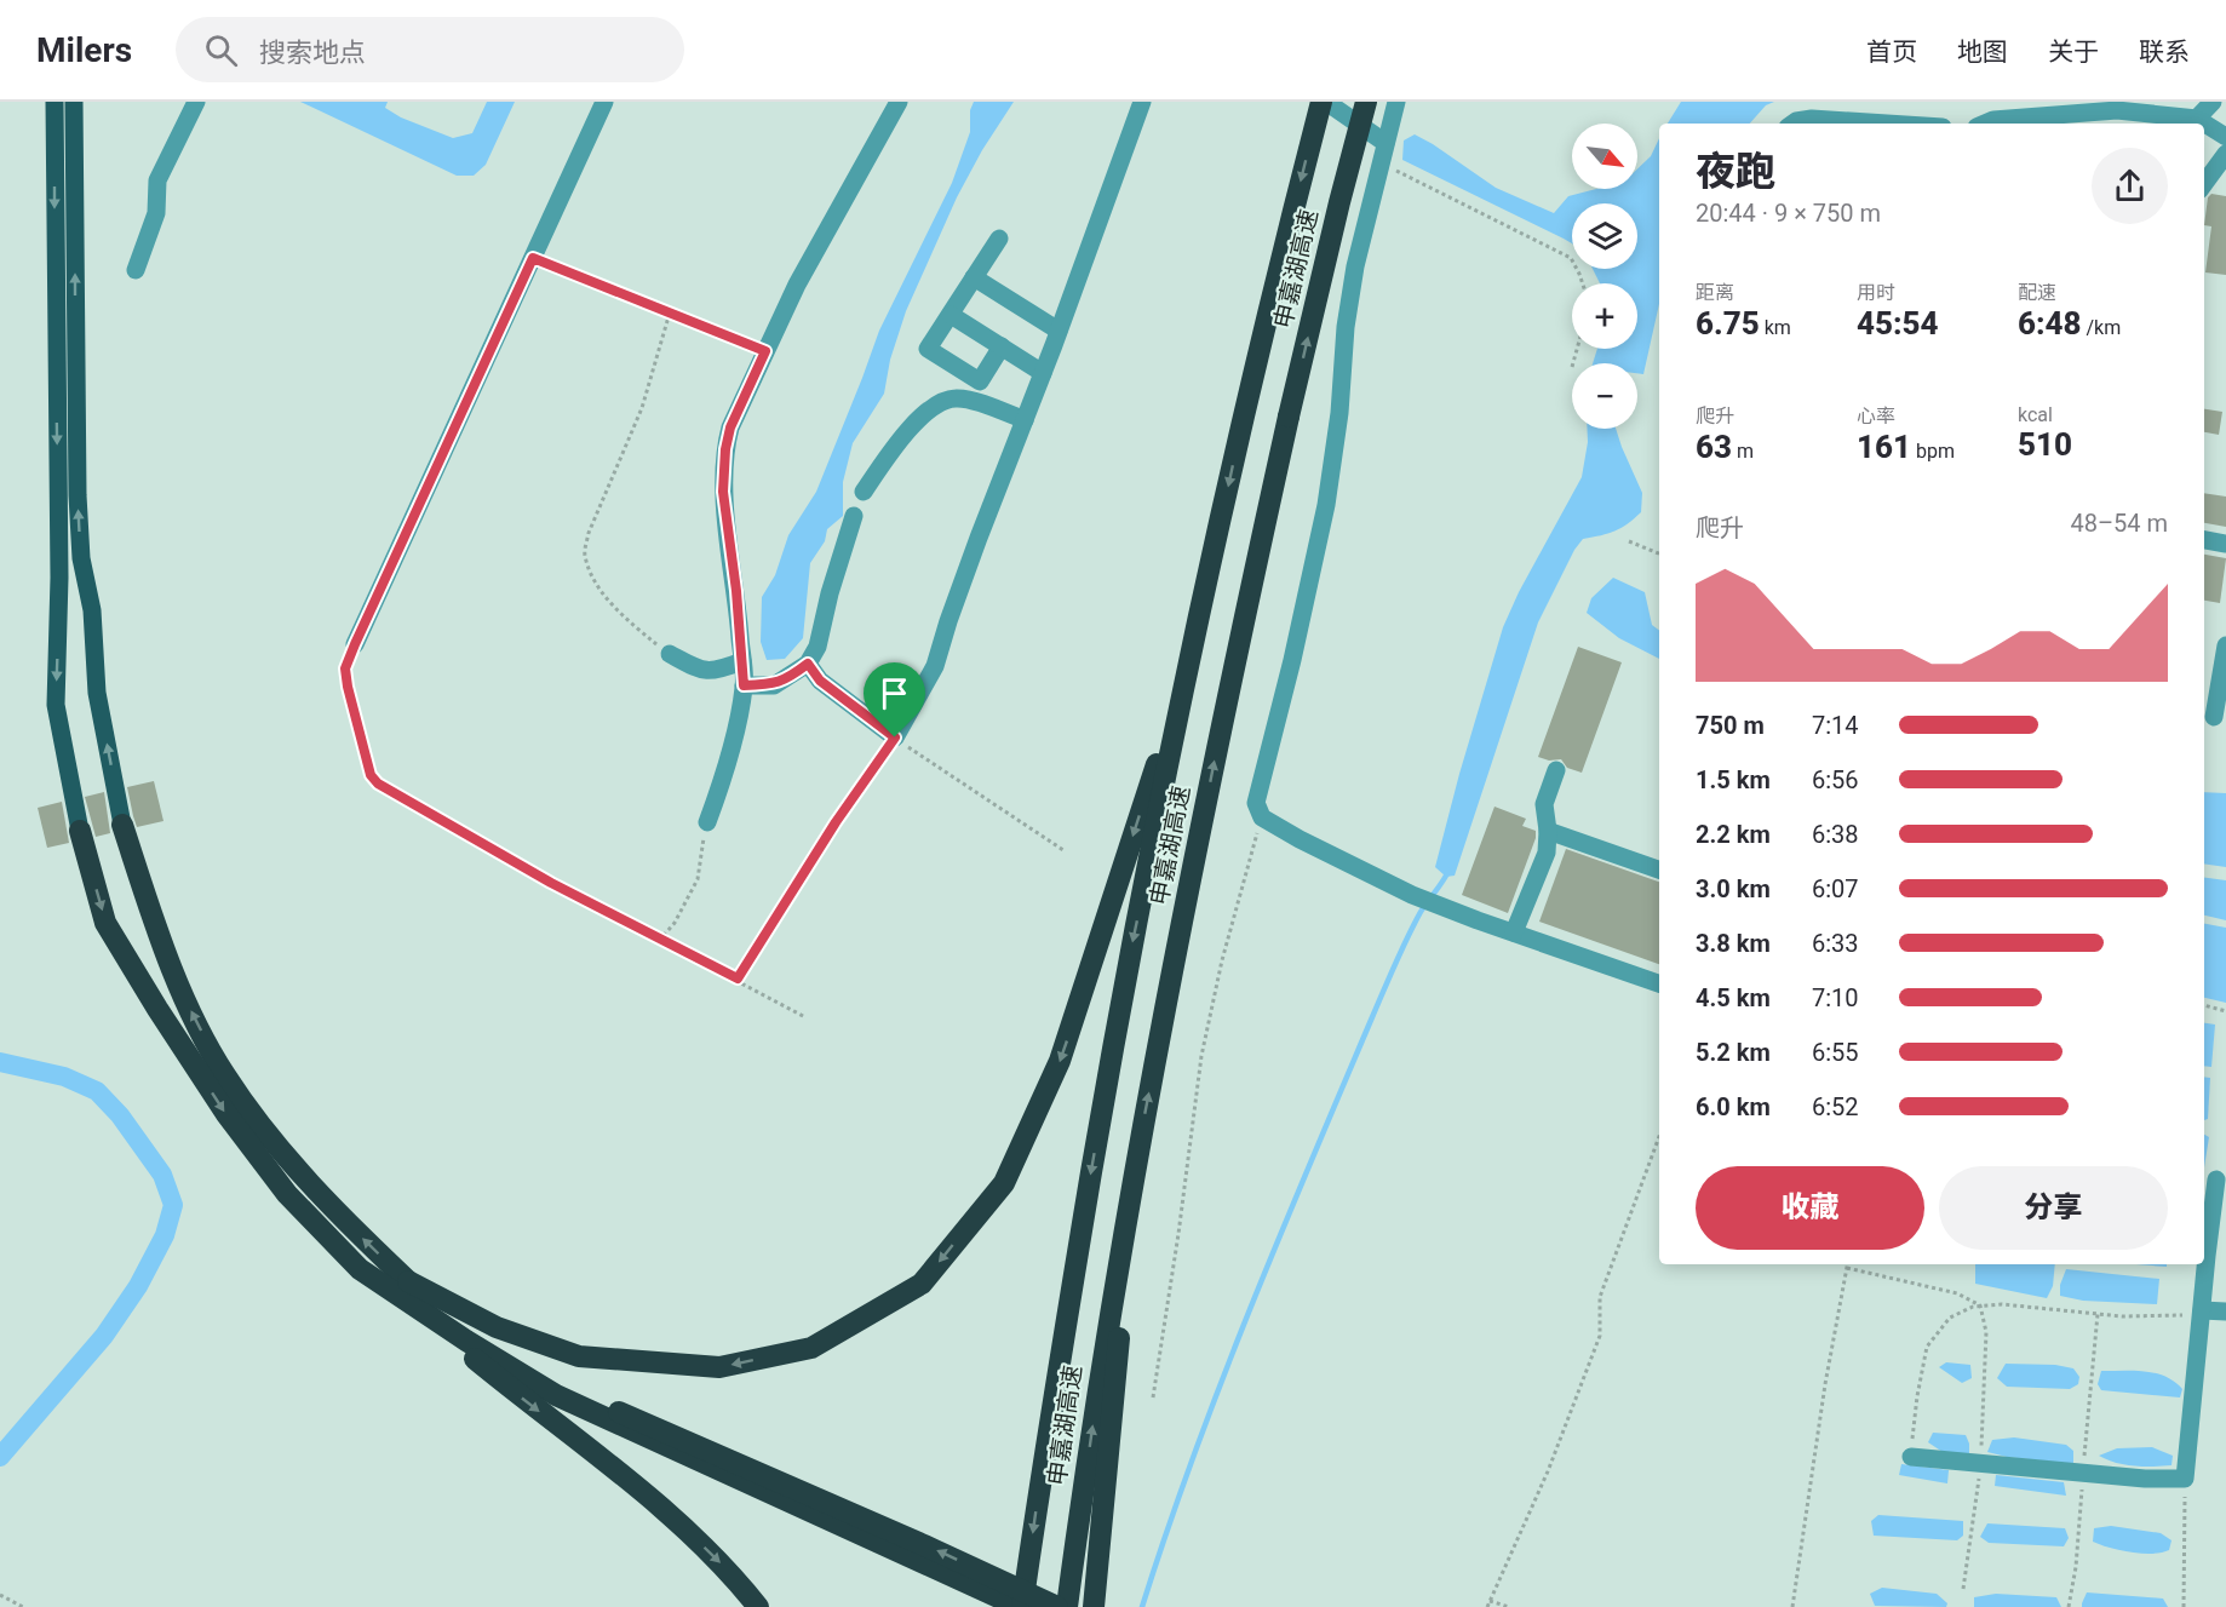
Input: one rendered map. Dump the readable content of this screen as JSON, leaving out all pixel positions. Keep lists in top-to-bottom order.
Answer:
{
  "streets": {
    "highway": ["申嘉湖高速"]
  },
  "north": "bottom right",
  "page": {
    "header": "Milers",
    "search": "搜索地点",
    "nav": [
      "首页",
      "地图",
      "关于",
      "联系"
    ],
    "map_buttons": ["+", "−"],
    "heading": ["夜跑", "20:44 · 9 × 750 m"],
    "stats": [
      ["距离", "6.75 km"],
      ["用时", "45:54"],
      ["配速", "6:48 /km"],
      ["爬升", "63 m"],
      ["心率", "161 bpm"],
      ["kcal", "510"]
    ],
    "chart": ["爬升", "48–54 m"],
    "list": [
      {
        "name": "750 m",
        "note": "7:14"
      },
      {
        "name": "1.5 km",
        "note": "6:56"
      },
      {
        "name": "2.2 km",
        "note": "6:38"
      },
      {
        "name": "3.0 km",
        "note": "6:07"
      },
      {
        "name": "3.8 km",
        "note": "6:33"
      },
      {
        "name": "4.5 km",
        "note": "7:10"
      },
      {
        "name": "5.2 km",
        "note": "6:55"
      },
      {
        "name": "6.0 km",
        "note": "6:52"
      }
    ],
    "buttons": ["收藏", "分享"]
  }
}
